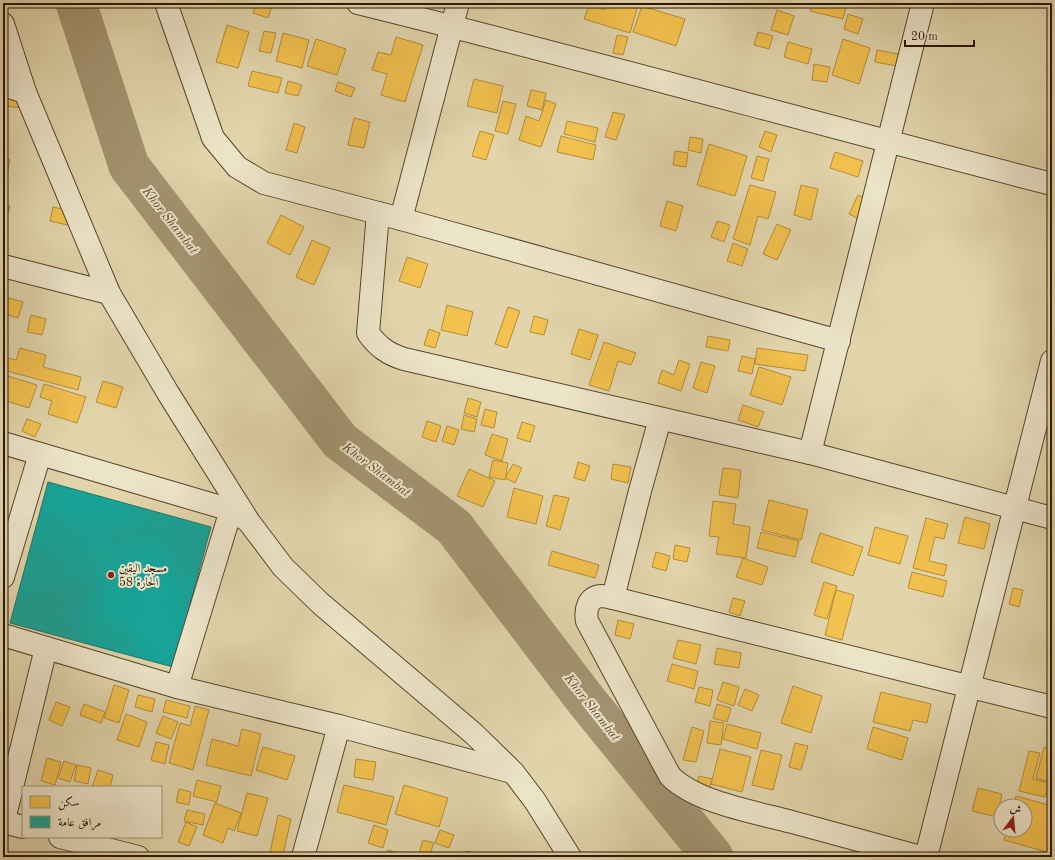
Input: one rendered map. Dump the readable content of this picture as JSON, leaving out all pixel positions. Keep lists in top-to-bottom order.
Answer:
{
  "water": ["Khor Shambat"],
  "places": ["مسجد اليقين الحارة 58"],
  "legend": ["سكن", "مرافق عامة"],
  "scale_bar": "20 m",
  "north": "top"
}
